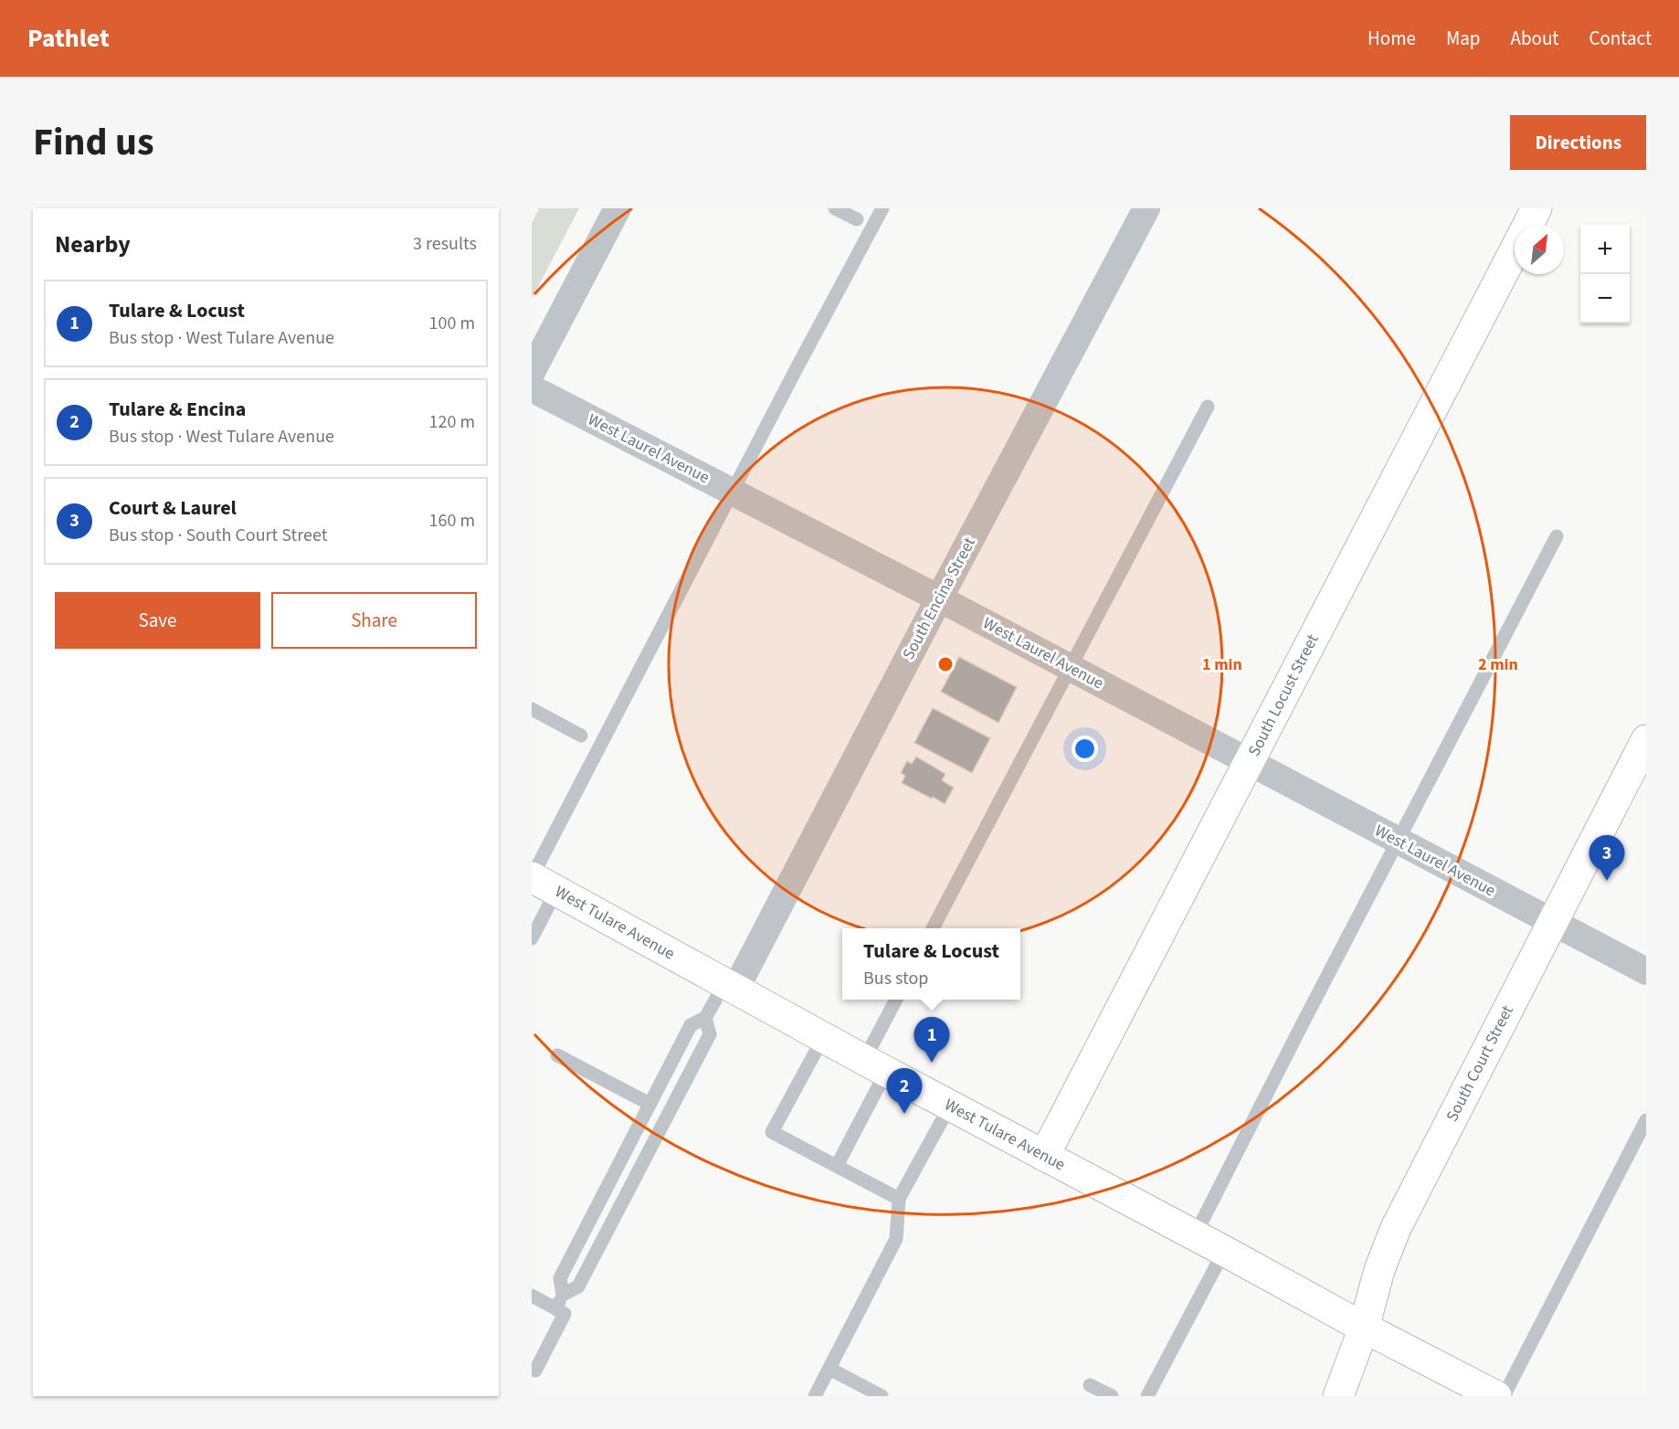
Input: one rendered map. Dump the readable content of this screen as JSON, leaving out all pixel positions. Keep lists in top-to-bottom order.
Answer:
{
  "streets": {
    "street": [
      "West Laurel Avenue",
      "South Encina Street",
      "South Locust Street",
      "West Tulare Avenue",
      "South Court Street"
    ]
  },
  "crossings": [
    ["West Laurel Avenue", "South Encina Street"],
    ["West Laurel Avenue", "South Locust Street"],
    ["West Laurel Avenue", "South Court Street"],
    ["South Encina Street", "West Tulare Avenue"],
    ["South Locust Street", "West Tulare Avenue"],
    ["West Tulare Avenue", "South Court Street"]
  ],
  "north": "top right",
  "page": {
    "header": "Pathlet",
    "nav": [
      "Home",
      "Map",
      "About",
      "Contact"
    ],
    "title": "Find us",
    "buttons": [
      "Directions",
      ["Save", "Share"]
    ],
    "heading": ["Nearby", "3 results"],
    "map_buttons": ["+", "−"],
    "list": [
      {
        "mark": "1",
        "name": "Tulare & Locust",
        "note": "Bus stop · West Tulare Avenue",
        "value": "100 m"
      },
      {
        "mark": "2",
        "name": "Tulare & Encina",
        "note": "Bus stop · West Tulare Avenue",
        "value": "120 m"
      },
      {
        "mark": "3",
        "name": "Court & Laurel",
        "note": "Bus stop · South Court Street",
        "value": "160 m"
      }
    ],
    "pins": ["3", "1", "2"],
    "popup": ["Tulare & Locust", "Bus stop"]
  },
  "rings": ["1 min", "2 min"]
}
